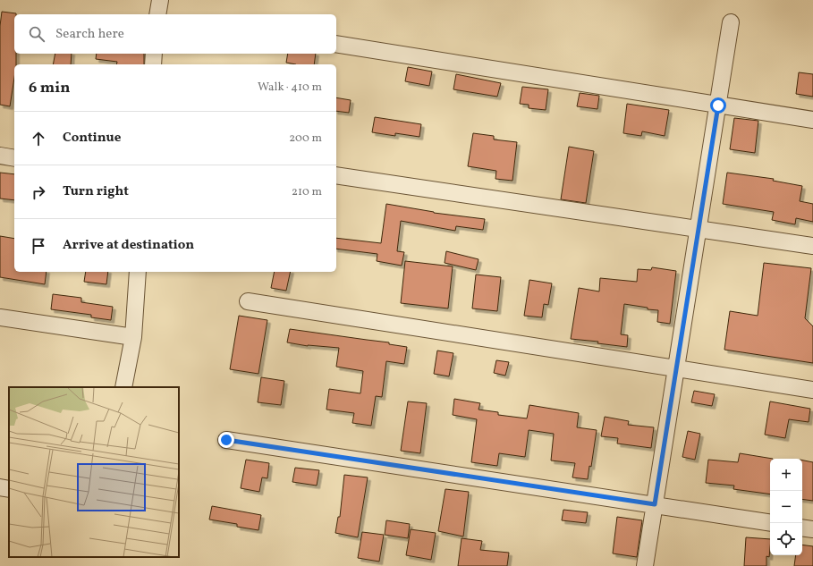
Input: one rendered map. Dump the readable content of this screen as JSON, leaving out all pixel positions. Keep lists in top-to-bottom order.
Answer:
{
  "page": {
    "search": "Search here",
    "heading": ["6 min", "Walk · 410 m"],
    "list": [
      ["Continue", "200 m"],
      ["Turn right", "210 m"],
      "Arrive at destination"
    ],
    "map_buttons": ["+", "−"]
  }
}
